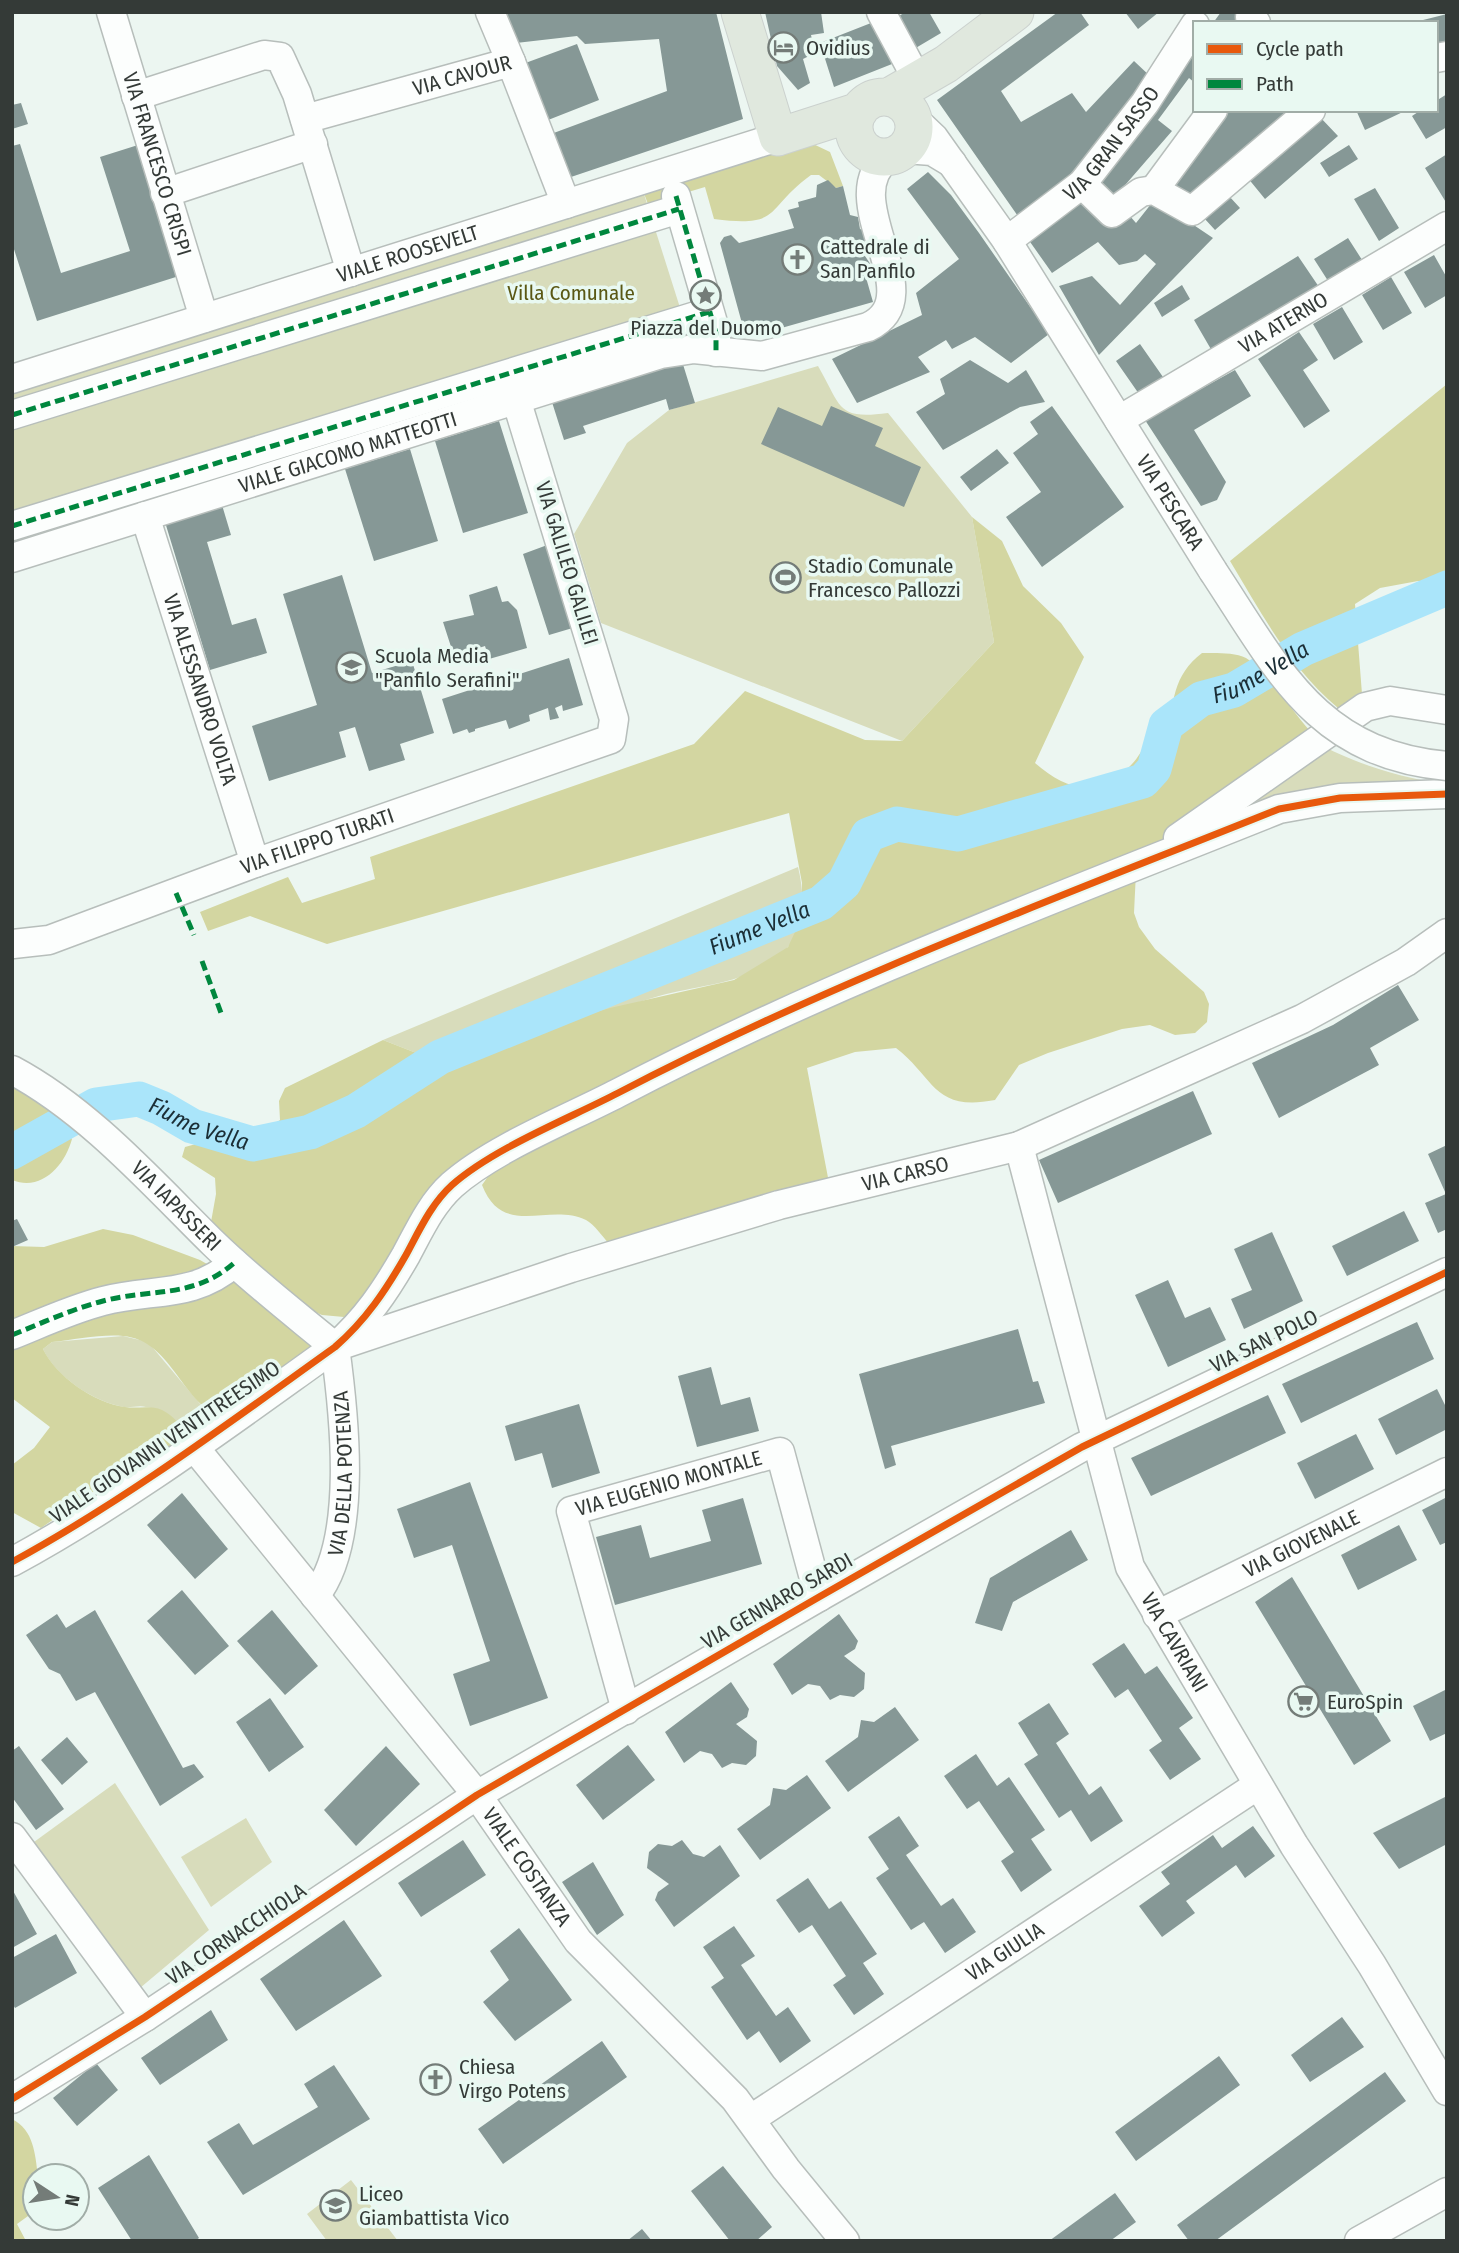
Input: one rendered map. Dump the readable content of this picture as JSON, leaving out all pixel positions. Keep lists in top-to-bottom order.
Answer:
{
  "streets": {
    "main road": ["VIALE ROOSEVELT"],
    "street": [
      "VIA CAVOUR",
      "VIA GRAN SASSO",
      "VIA FRANCESCO CRISPI",
      "VIA ATERNO",
      "VIALE GIACOMO MATTEOTTI",
      "VIA PESCARA",
      "VIA GALILEO GALILEI",
      "VIA ALESSANDRO VOLTA",
      "VIA FILIPPO TURATI",
      "VIA CARSO",
      "VIA IAPASSERI",
      "VIA SAN POLO",
      "VIALE GIOVANNI VENTITREESIMO",
      "VIA DELLA POTENZA",
      "VIA EUGENIO MONTALE",
      "VIA GIOVENALE",
      "VIA GENNARO SARDI",
      "VIA CAVRIANI",
      "VIALE COSTANZA",
      "VIA CORNACCHIOLA",
      "VIA GIULIA"
    ]
  },
  "crossings": [
    ["VIA CAVOUR", "VIA FRANCESCO CRISPI"],
    ["VIA CAVOUR", "VIALE ROOSEVELT"],
    ["VIA GRAN SASSO", "VIA PESCARA"],
    ["VIA FRANCESCO CRISPI", "VIALE ROOSEVELT"],
    ["VIALE ROOSEVELT", "VIA PESCARA"],
    ["VIA ATERNO", "VIA PESCARA"],
    ["VIALE GIACOMO MATTEOTTI", "VIA GALILEO GALILEI"],
    ["VIALE GIACOMO MATTEOTTI", "VIA ALESSANDRO VOLTA"],
    ["VIA GALILEO GALILEI", "VIA FILIPPO TURATI"],
    ["VIA ALESSANDRO VOLTA", "VIA FILIPPO TURATI"],
    ["VIA CARSO", "VIA IAPASSERI"],
    ["VIA CARSO", "VIALE GIOVANNI VENTITREESIMO"],
    ["VIA CARSO", "VIA DELLA POTENZA"],
    ["VIA CARSO", "VIA CAVRIANI"],
    ["VIA IAPASSERI", "VIALE GIOVANNI VENTITREESIMO"],
    ["VIA IAPASSERI", "VIA DELLA POTENZA"],
    ["VIA SAN POLO", "VIA GENNARO SARDI"],
    ["VIA SAN POLO", "VIA CAVRIANI"],
    ["VIALE GIOVANNI VENTITREESIMO", "VIA DELLA POTENZA"],
    ["VIALE GIOVANNI VENTITREESIMO", "VIALE COSTANZA"],
    ["VIA DELLA POTENZA", "VIALE COSTANZA"],
    ["VIA EUGENIO MONTALE", "VIA GENNARO SARDI"],
    ["VIA GIOVENALE", "VIA CAVRIANI"],
    ["VIA GENNARO SARDI", "VIA CAVRIANI"],
    ["VIA GENNARO SARDI", "VIALE COSTANZA"],
    ["VIA GENNARO SARDI", "VIA CORNACCHIOLA"],
    ["VIA CAVRIANI", "VIA GIULIA"],
    ["VIALE COSTANZA", "VIA CORNACCHIOLA"],
    ["VIALE COSTANZA", "VIA GIULIA"]
  ],
  "water": ["Fiume Vella"],
  "parks": ["Villa Comunale"],
  "places": {
    "hotel": ["Ovidius"],
    "church": ["Cattedrale di San Panfilo", "Chiesa Virgo Potens"],
    "place": ["Piazza del Duomo"],
    "sports": ["Stadio Comunale Francesco Pallozzi"],
    "school or university": ["Scuola Media \"Panfilo Serafini\"", "Liceo Giambattista Vico"],
    "supermarket": ["EuroSpin"]
  },
  "legend": ["Cycle path", "Path"],
  "north": "right"
}
